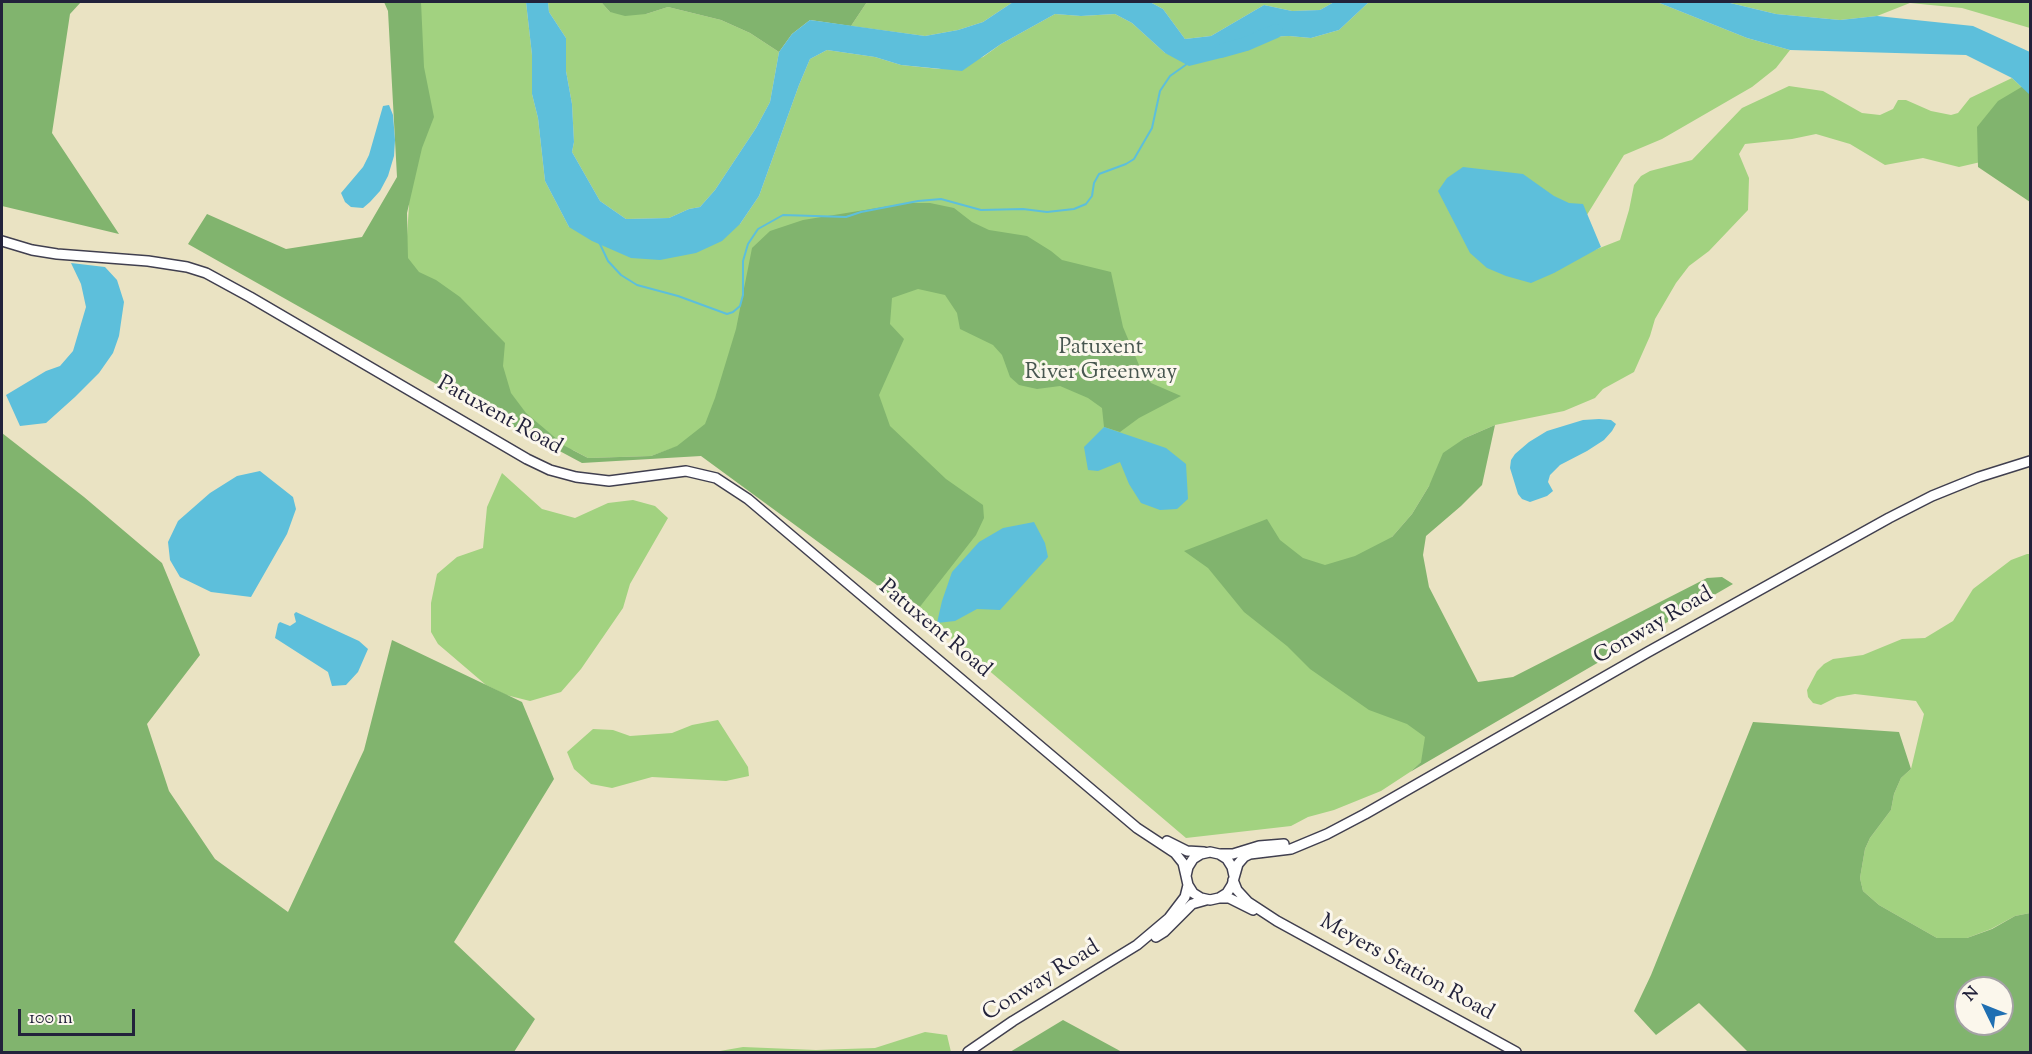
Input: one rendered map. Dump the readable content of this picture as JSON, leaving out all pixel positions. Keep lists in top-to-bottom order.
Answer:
{
  "streets": {
    "street": ["Patuxent Road", "Conway Road", "Meyers Station Road"]
  },
  "crossings": [
    ["Patuxent Road", "Conway Road"],
    ["Patuxent Road", "Meyers Station Road"],
    ["Conway Road", "Meyers Station Road"]
  ],
  "parks": ["Patuxent River Greenway"],
  "scale_bar": "100 m",
  "north": "top left"
}
